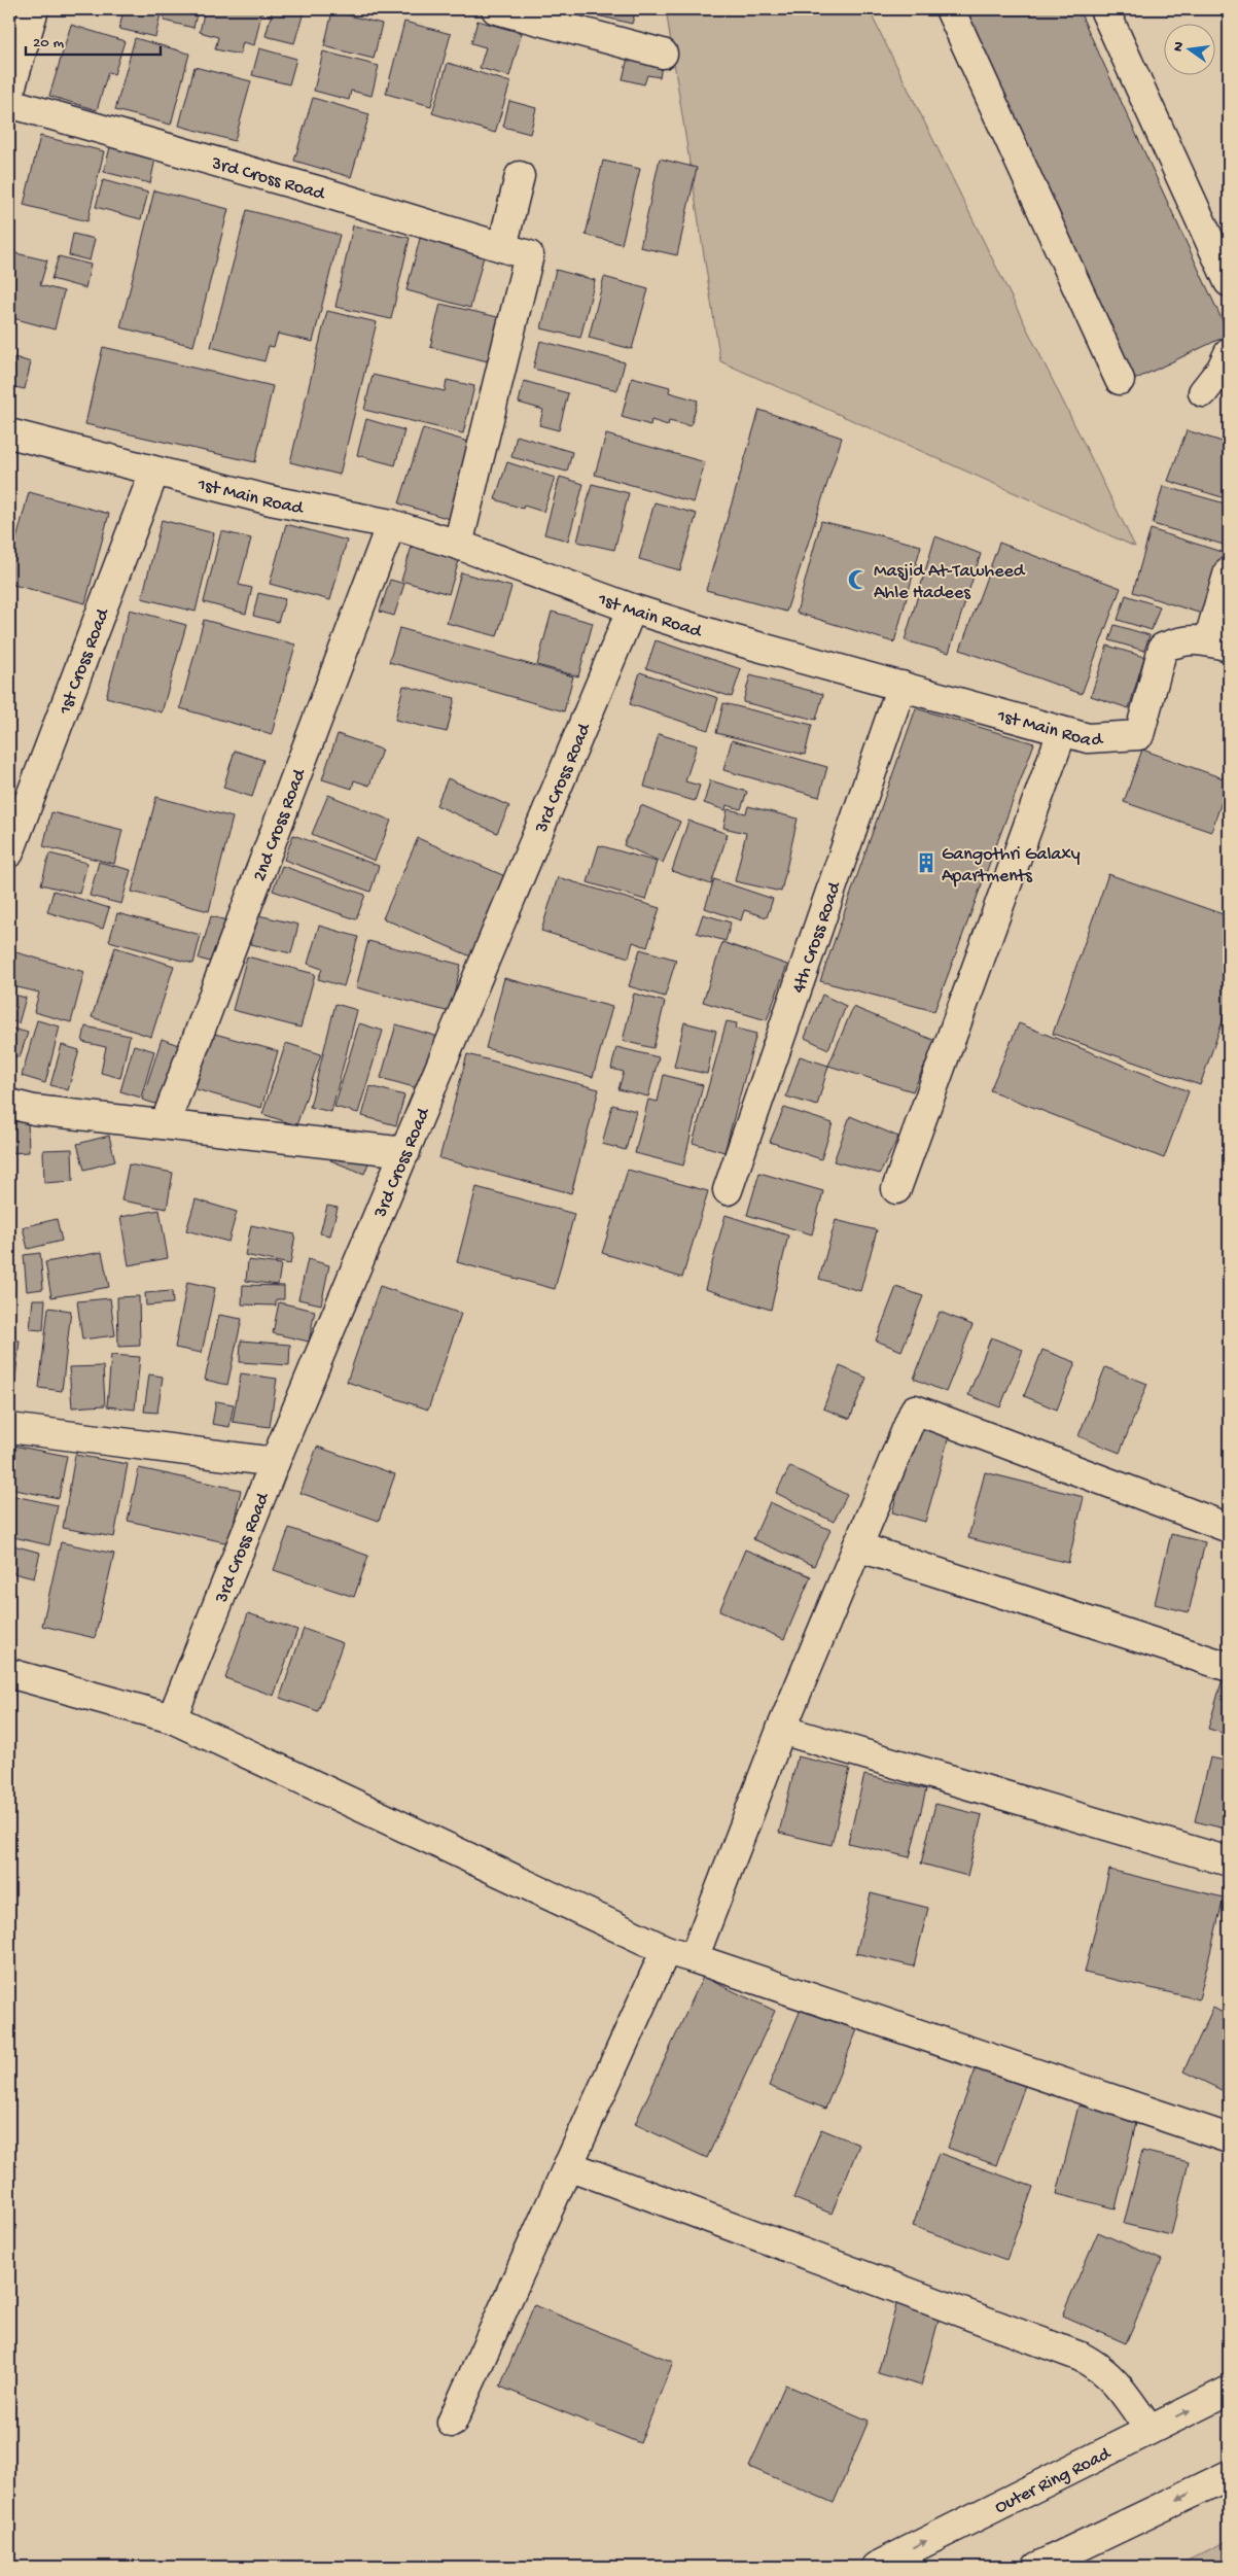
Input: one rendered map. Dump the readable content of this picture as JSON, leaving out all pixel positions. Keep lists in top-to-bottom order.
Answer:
{
  "streets": {
    "main road": [
      "3rd Cross Road",
      "1st Main Road",
      "1st Cross Road",
      "2nd Cross Road",
      "4th Cross Road",
      "Outer Ring Road"
    ]
  },
  "crossings": [
    ["3rd Cross Road", "1st Main Road"],
    ["1st Main Road", "1st Cross Road"],
    ["1st Main Road", "2nd Cross Road"],
    ["1st Main Road", "4th Cross Road"]
  ],
  "places": {
    "mosque": ["Masjid At-Tawheed Ahle Hadees"],
    "building": ["Gangothri Galaxy Apartments"]
  },
  "scale_bar": "20 m",
  "north": "left"
}
